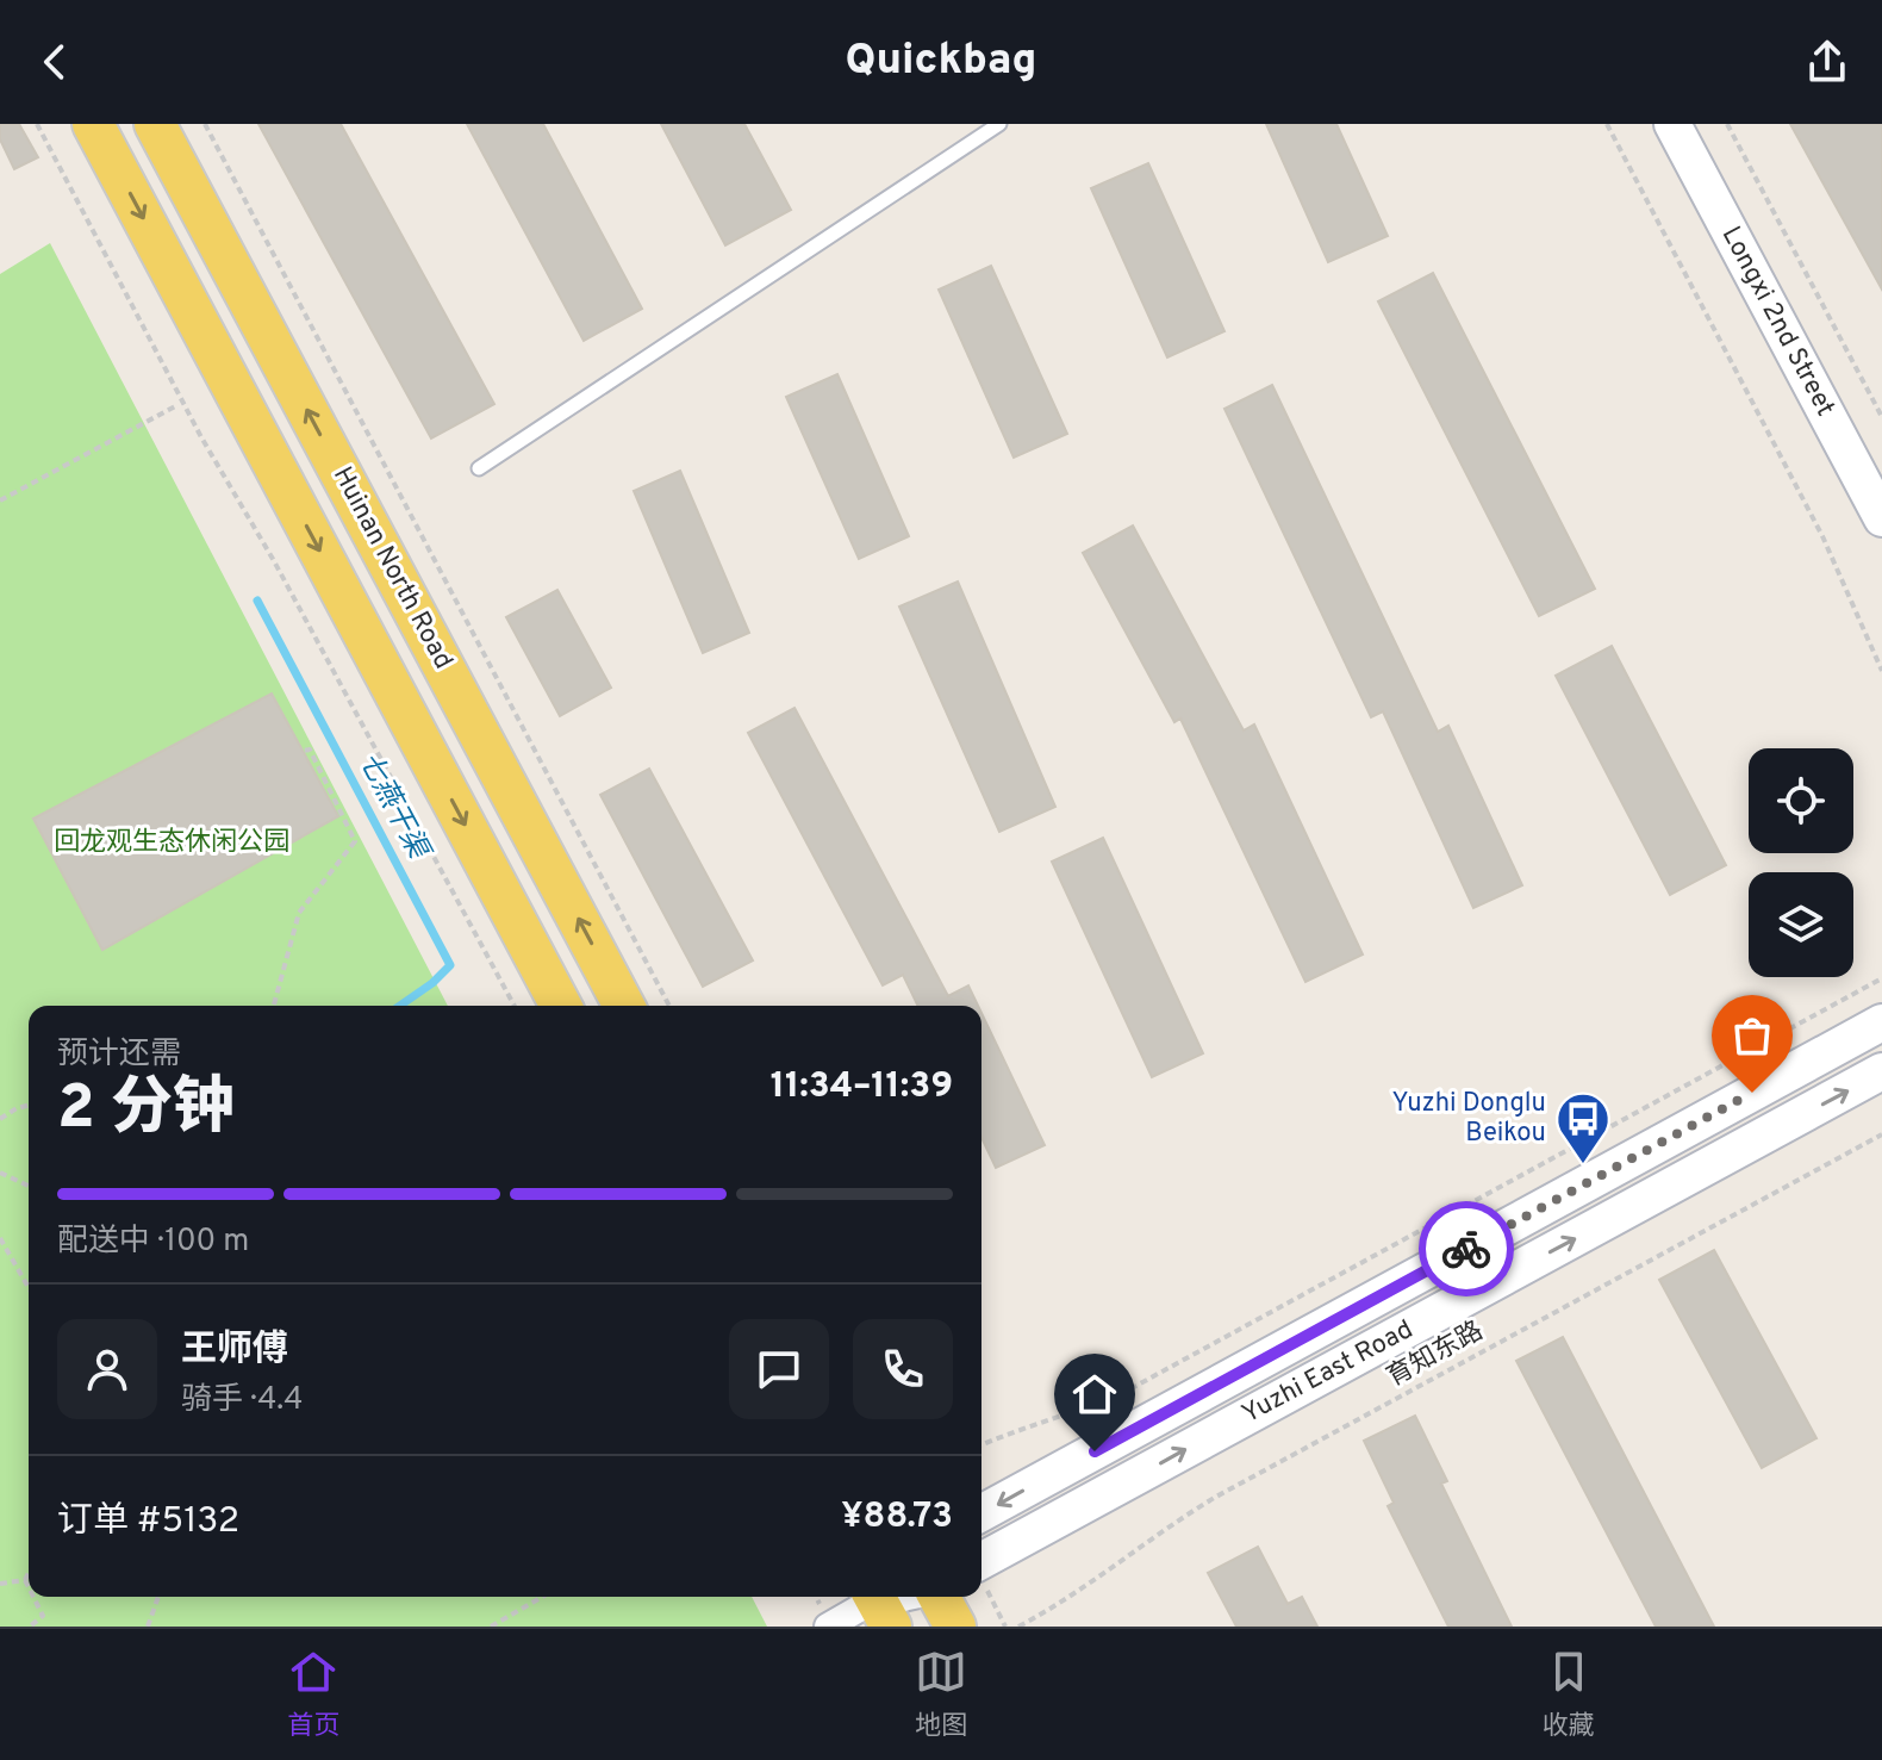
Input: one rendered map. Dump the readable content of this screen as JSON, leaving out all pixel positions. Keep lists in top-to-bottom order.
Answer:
{
  "streets": {
    "main road": ["Longxi 2nd Street", "Huinan North Road", "Yuzhi East Road"],
    "path": ["育知东路"]
  },
  "water": ["七燕干渠"],
  "parks": ["回龙观生态休闲公园"],
  "places": {
    "bus stop": ["Yuzhi Donglu Beikou"]
  },
  "page": {
    "header": "Quickbag",
    "heading": ["2 分钟", "预计还需", "11:34–11:39"],
    "panel": [
      "王师傅",
      "骑手 · 4.4",
      "订单 #5132",
      "¥88.73"
    ],
    "bar": "配送中 · 100 m",
    "tabs": ["首页", "地图", "收藏"]
  }
}
